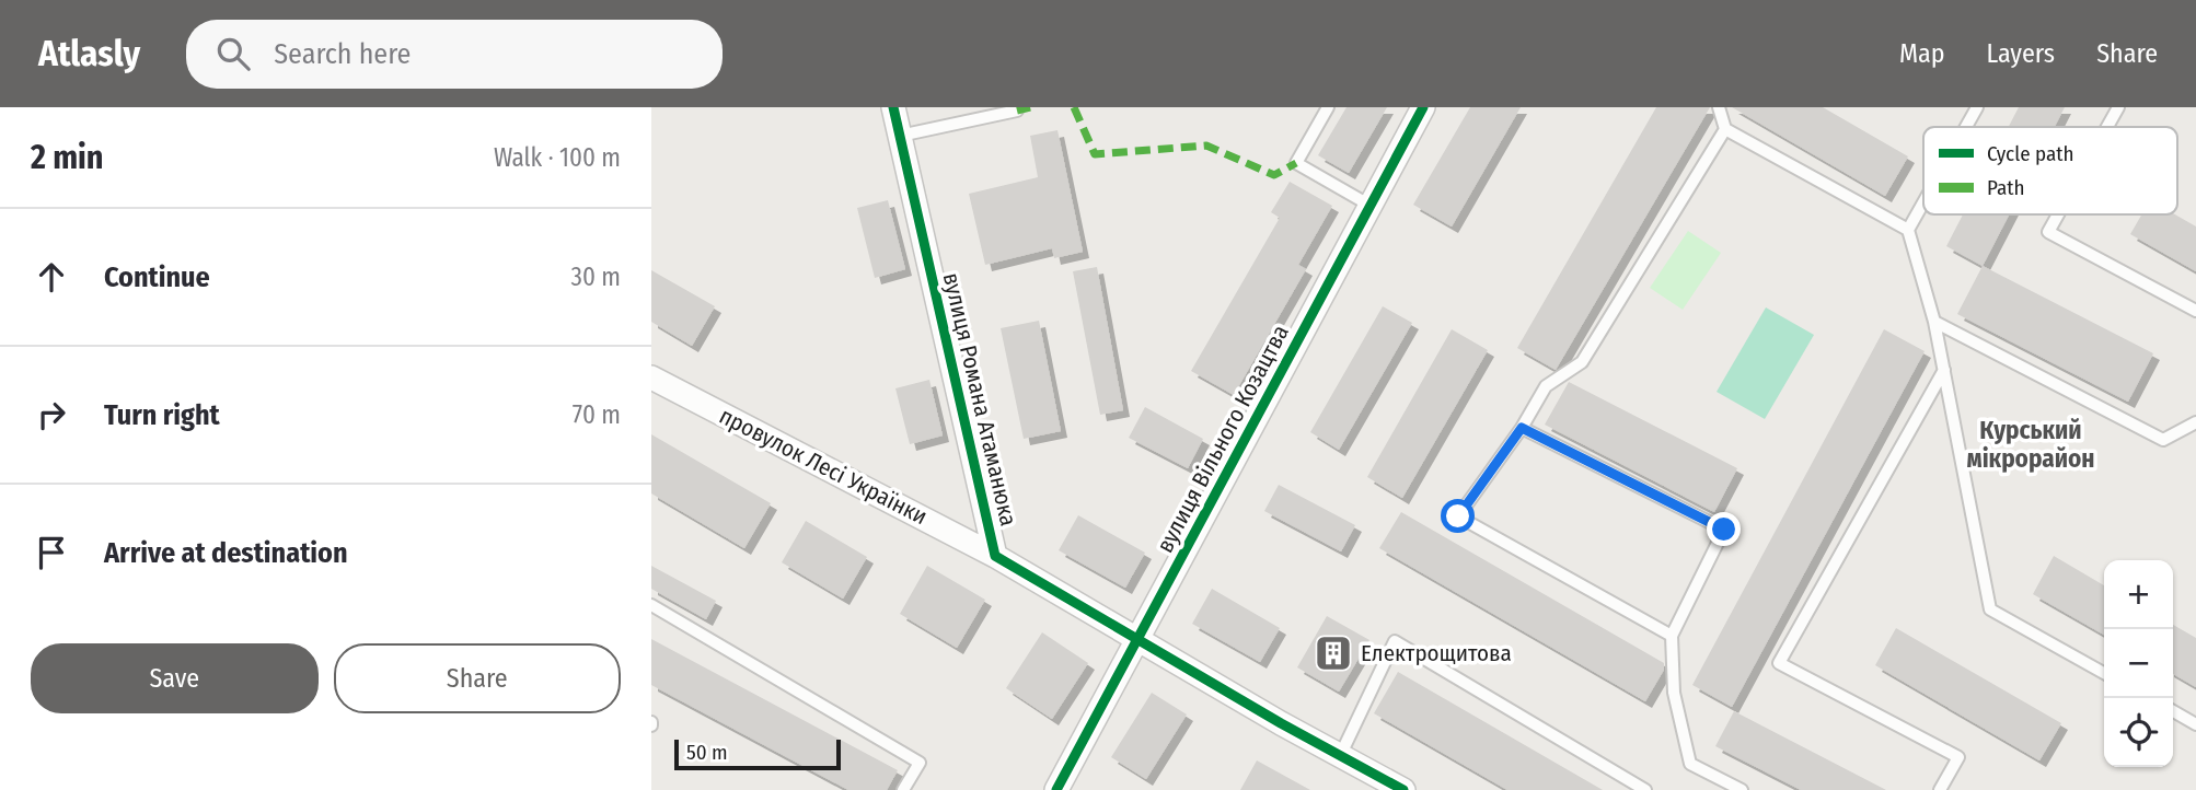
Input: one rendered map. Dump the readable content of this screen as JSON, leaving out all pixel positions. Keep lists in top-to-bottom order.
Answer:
{
  "streets": {
    "street": ["вулиця Романа Атаманюка", "вулиця Вільного Козацтва", "провулок Лесі Українки"]
  },
  "crossings": [
    ["вулиця Романа Атаманюка", "вулиця Вільного Козацтва"],
    ["вулиця Романа Атаманюка", "провулок Лесі Українки"]
  ],
  "districts": ["Курський мікрорайон"],
  "places": {
    "building": ["Електрощитова"]
  },
  "legend": ["Cycle path", "Path"],
  "scale_bar": "50 m",
  "page": {
    "header": "Atlasly",
    "search": "Search here",
    "nav": ["Map", "Layers", "Share"],
    "heading": ["2 min", "Walk · 100 m"],
    "list": [
      ["Continue", "30 m"],
      ["Turn right", "70 m"],
      "Arrive at destination"
    ],
    "map_buttons": ["+", "−"],
    "buttons": ["Save", "Share"],
    "scale": "50 m"
  }
}
